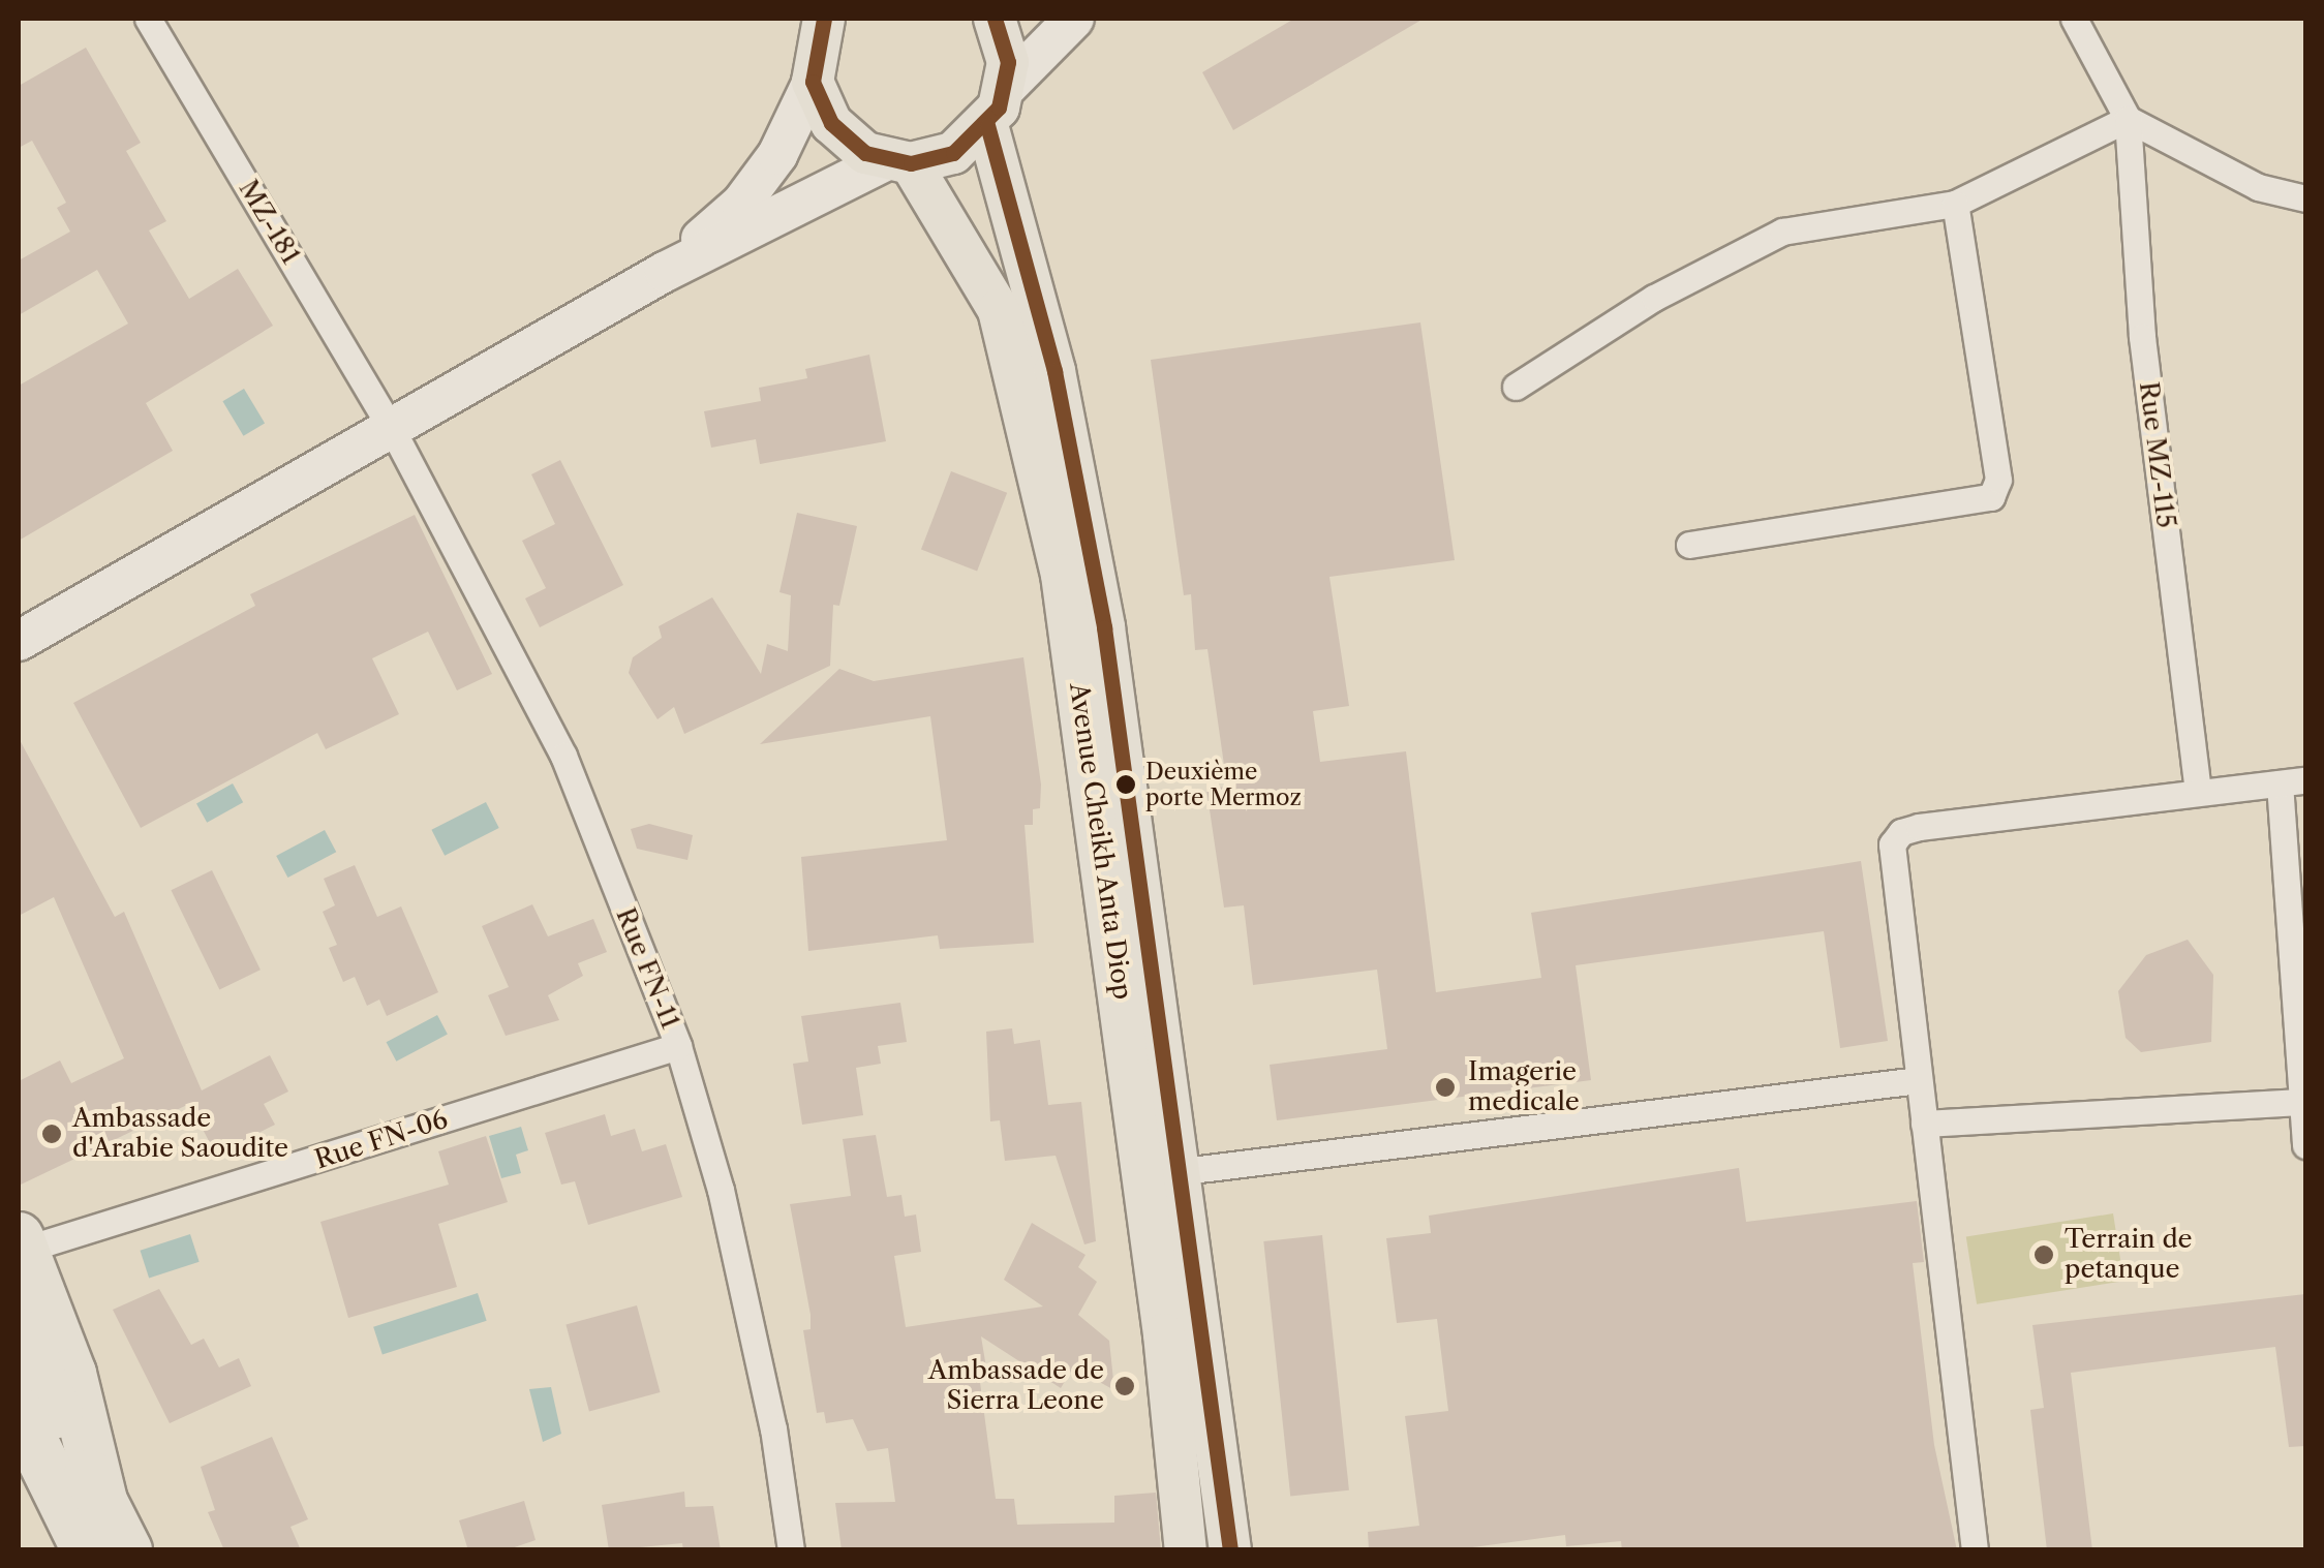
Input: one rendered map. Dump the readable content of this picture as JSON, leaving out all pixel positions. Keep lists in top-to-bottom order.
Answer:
{
  "streets": {
    "main road": ["Avenue Cheikh Anta Diop"],
    "street": [
      "MZ-181",
      "Rue MZ-115",
      "Rue FN-11",
      "Rue FN-06"
    ]
  },
  "crossings": [
    ["MZ-181", "Rue FN-11"],
    ["Rue FN-11", "Rue FN-06"]
  ],
  "places": [
    "Deuxième porte Mermoz",
    "Imagerie medicale",
    "Ambassade d'Arabie Saoudite",
    "Terrain de petanque",
    "Ambassade de Sierra Leone"
  ]
}
